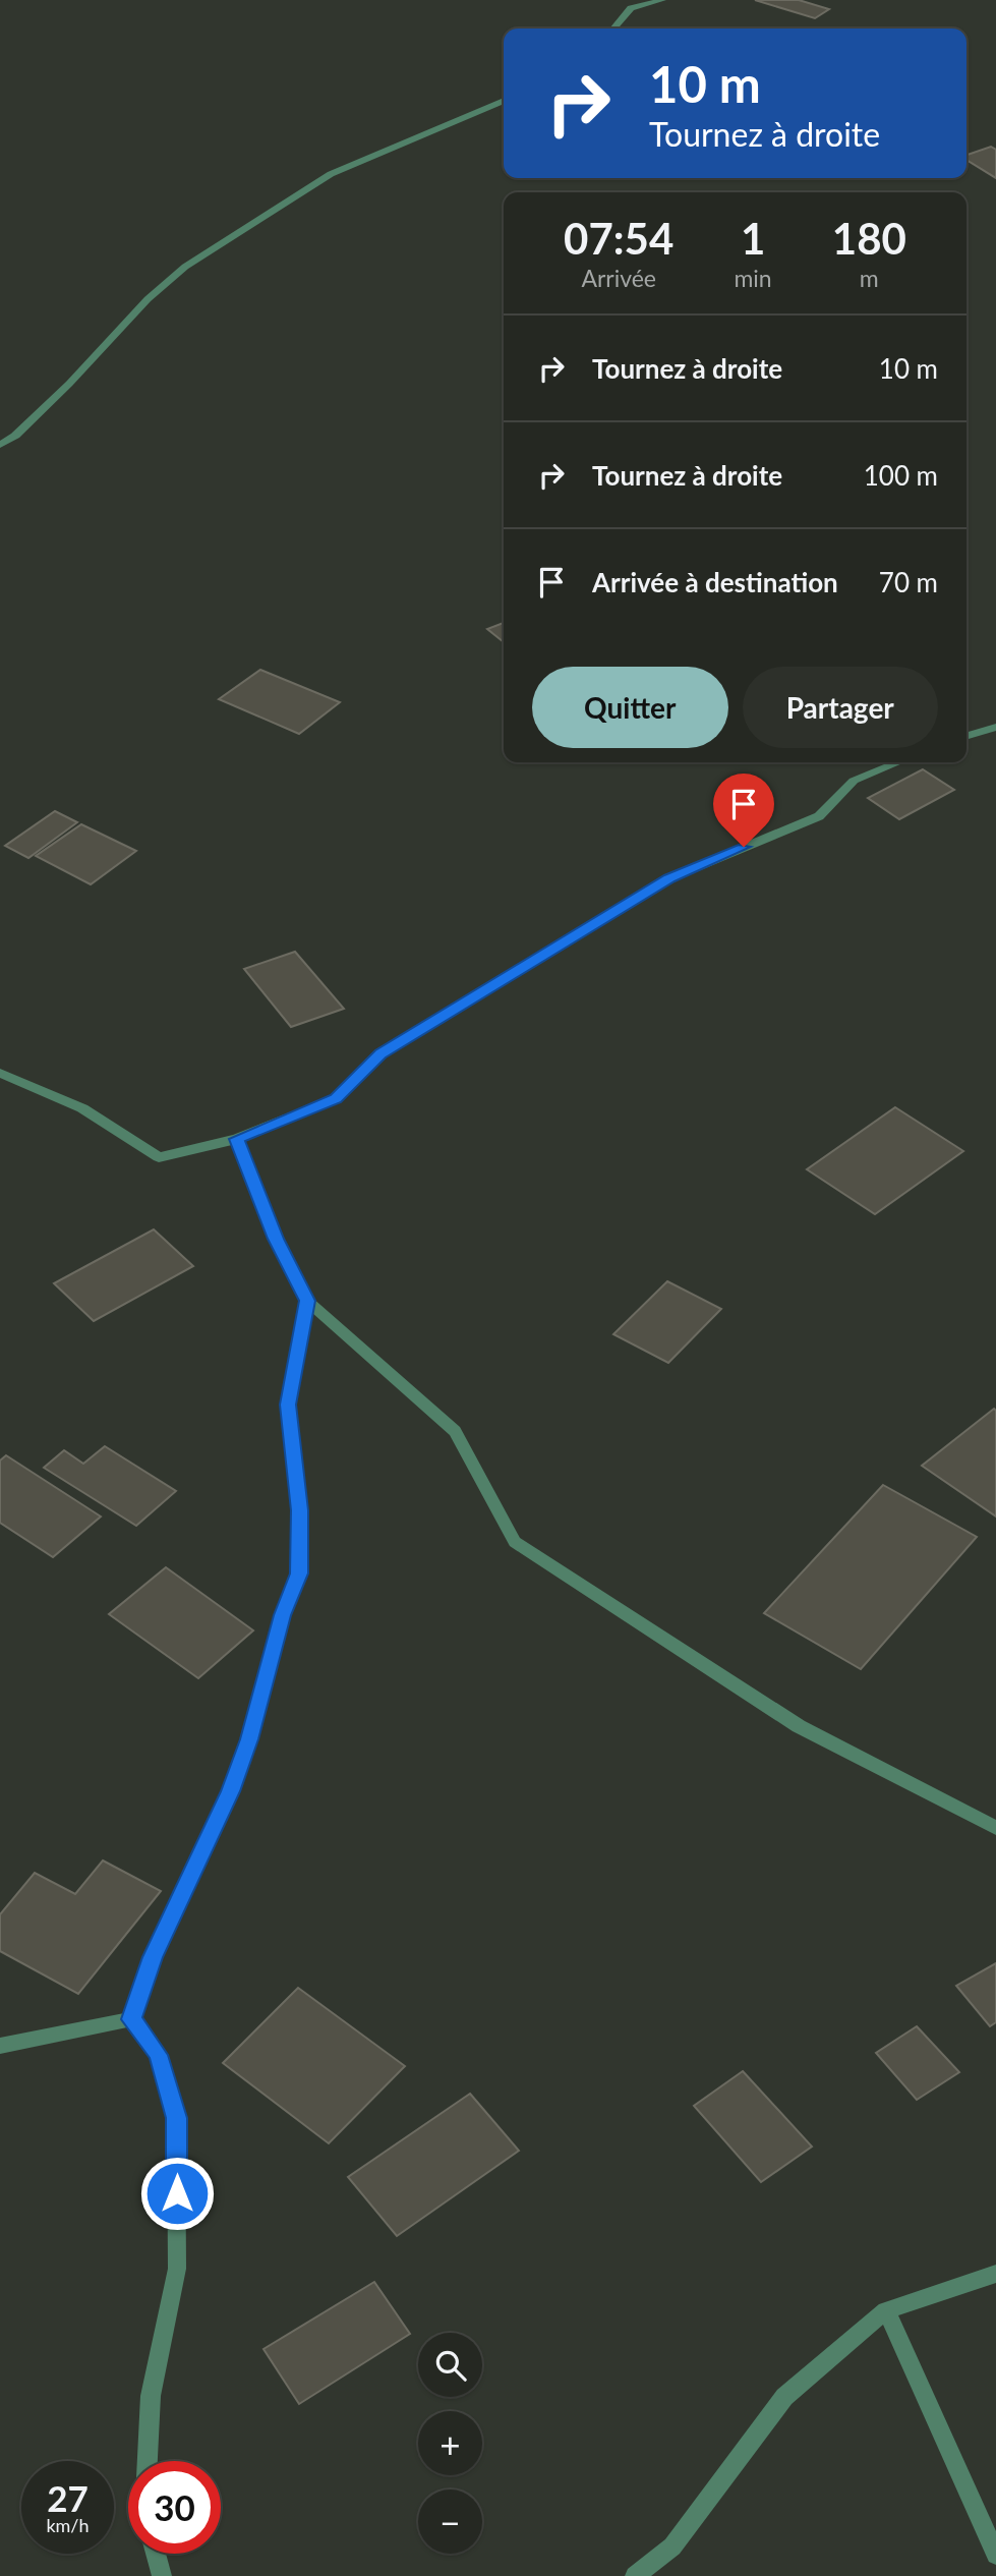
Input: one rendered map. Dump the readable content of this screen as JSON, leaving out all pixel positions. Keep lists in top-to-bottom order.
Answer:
{
  "page": {
    "turn": ["10 m", "Tournez à droite"],
    "eta": [
      "07:54",
      "Arrivée",
      "1",
      "min",
      "180",
      "m"
    ],
    "list": [
      {
        "name": "Tournez à droite",
        "value": "10 m"
      },
      {
        "name": "Tournez à droite",
        "value": "100 m"
      },
      {
        "name": "Arrivée à destination",
        "value": "70 m"
      }
    ],
    "buttons": ["Quitter", "Partager"],
    "map_buttons": ["+", "−"],
    "speed": "27 km/h",
    "limit": "30"
  }
}
